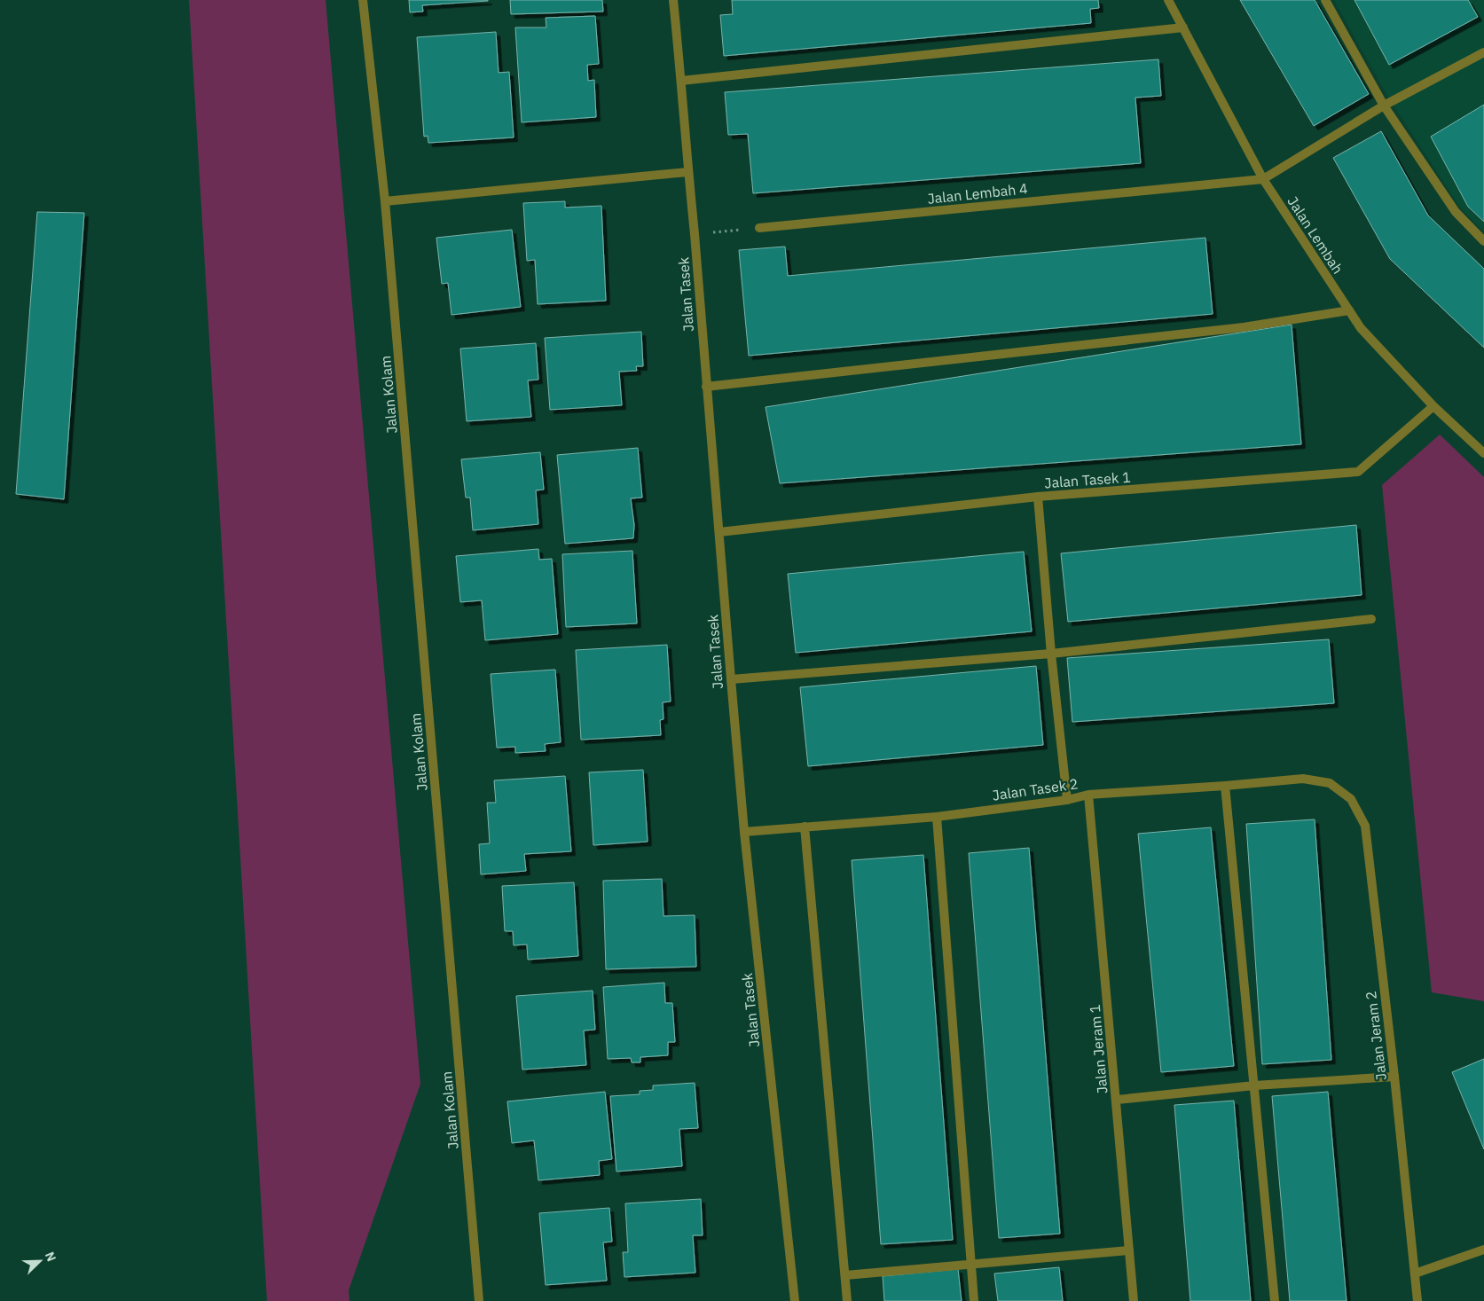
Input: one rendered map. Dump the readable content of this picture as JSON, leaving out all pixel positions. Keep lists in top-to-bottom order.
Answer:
{
  "streets": {
    "street": [
      "Jalan Lembah 4",
      "Jalan Lembah",
      "Jalan Tasek",
      "Jalan Kolam",
      "Jalan Tasek 1",
      "Jalan Tasek 2",
      "Jalan Jeram 2",
      "Jalan Jeram 1"
    ]
  },
  "crossings": [
    ["Jalan Lembah 4", "Jalan Lembah"],
    ["Jalan Lembah", "Jalan Tasek 1"],
    ["Jalan Tasek", "Jalan Tasek 1"],
    ["Jalan Tasek", "Jalan Tasek 2"],
    ["Jalan Tasek 2", "Jalan Jeram 2"],
    ["Jalan Tasek 2", "Jalan Jeram 1"]
  ],
  "north": "top right"
}
